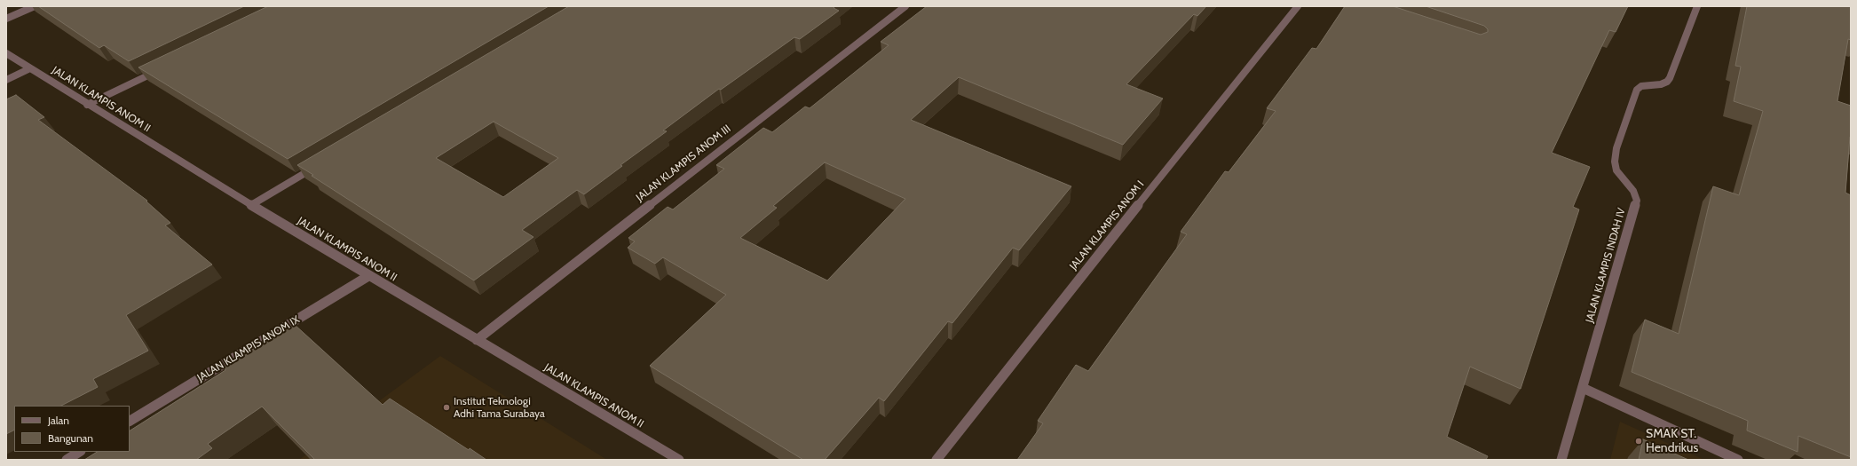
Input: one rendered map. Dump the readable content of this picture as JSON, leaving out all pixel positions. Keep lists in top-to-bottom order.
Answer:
{
  "streets": {
    "street": [
      "JALAN KLAMPIS ANOM II",
      "JALAN KLAMPIS ANOM III",
      "JALAN KLAMPIS ANOM I",
      "JALAN KLAMPIS INDAH IV",
      "JALAN KLAMPIS ANOM IX"
    ]
  },
  "crossings": [
    ["JALAN KLAMPIS ANOM II", "JALAN KLAMPIS ANOM III"],
    ["JALAN KLAMPIS ANOM II", "JALAN KLAMPIS ANOM IX"]
  ],
  "places": ["Institut Teknologi Adhi Tama Surabaya", "SMAK ST. Hendrikus"],
  "legend": ["Jalan", "Bangunan"]
}
